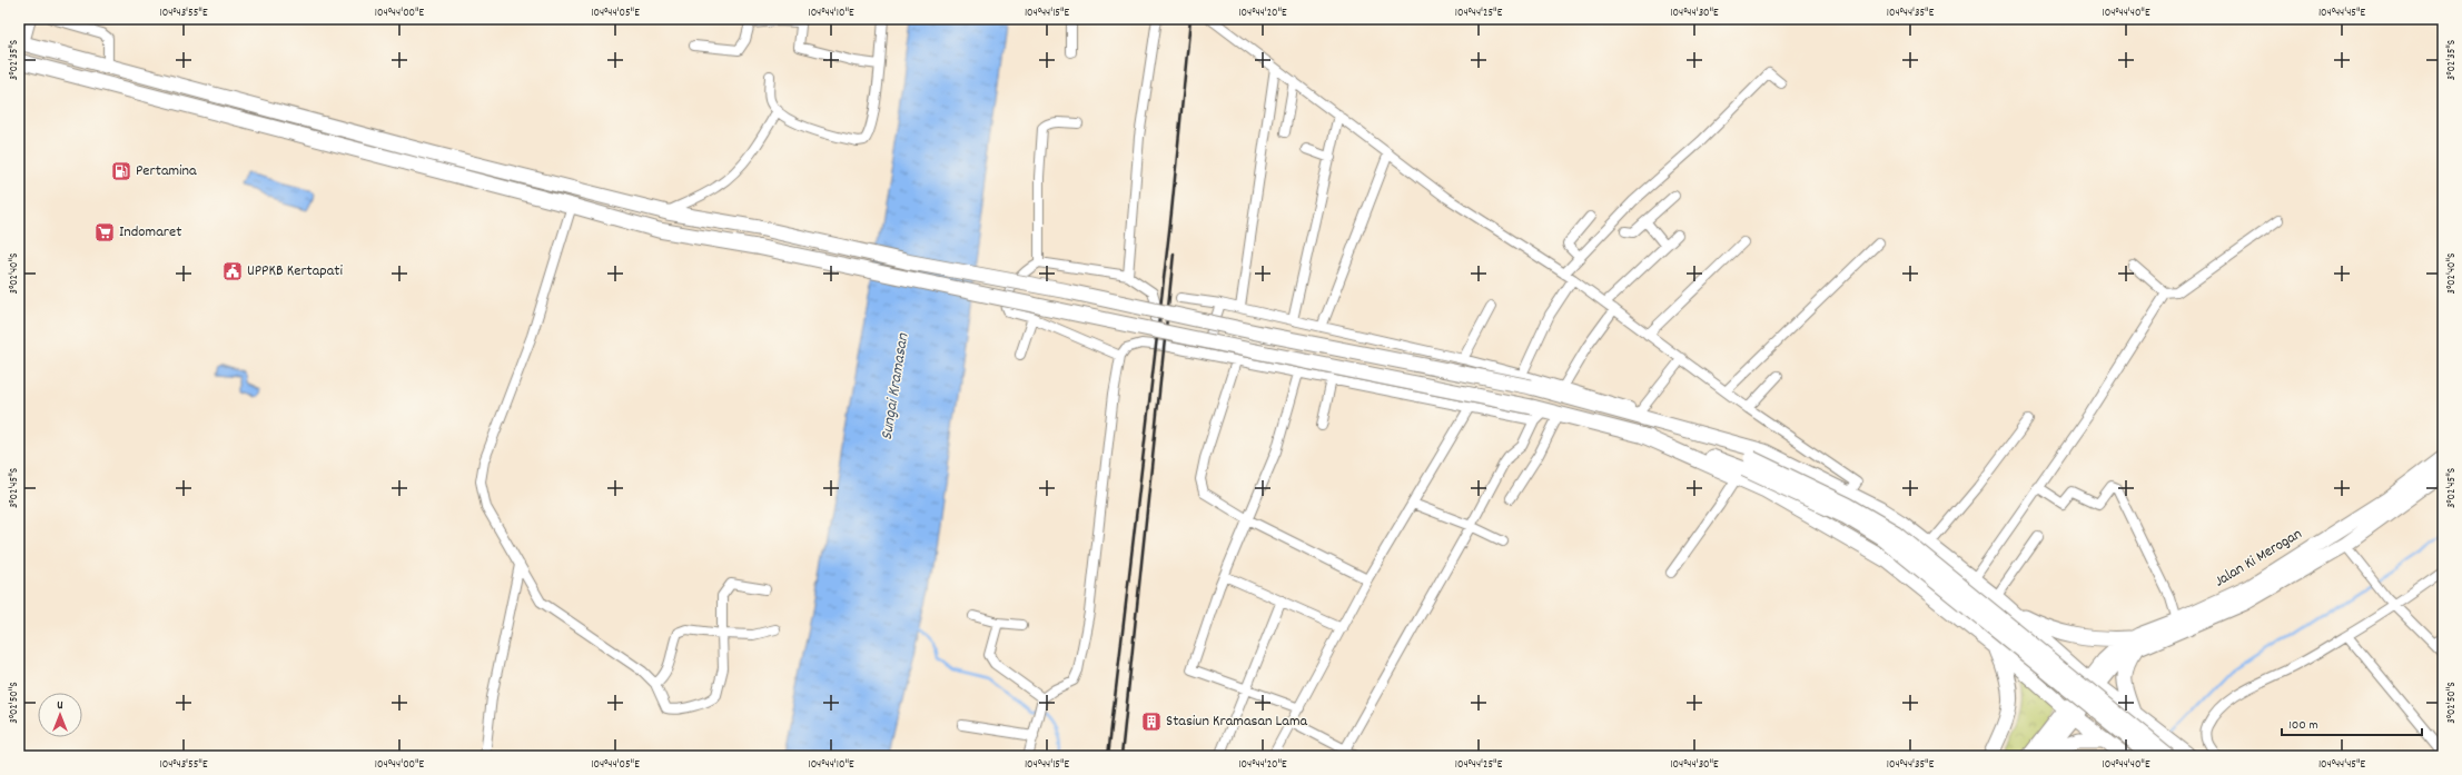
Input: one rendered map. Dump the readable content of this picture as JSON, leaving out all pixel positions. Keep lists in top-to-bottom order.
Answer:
{
  "streets": {
    "highway": ["Jalan Ki Merogan"]
  },
  "water": ["Sungai Kramasan"],
  "places": {
    "fuel station": ["Pertamina"],
    "supermarket": ["Indomaret"],
    "public building": ["UPPKB Kertapati"],
    "building": ["Stasiun Kramasan Lama"]
  },
  "scale_bar": "100 m",
  "north": "top",
  "coordinates": [
    "104°43'55\"E",
    "104°44'00\"E",
    "104°44'05\"E",
    "104°44'10\"E",
    "104°44'15\"E",
    "104°44'20\"E",
    "104°44'25\"E",
    "104°44'30\"E",
    "104°44'35\"E",
    "104°44'40\"E",
    "104°44'45\"E",
    "3°02'35\"S",
    "3°02'40\"S",
    "3°02'45\"S",
    "3°02'50\"S"
  ]
}
